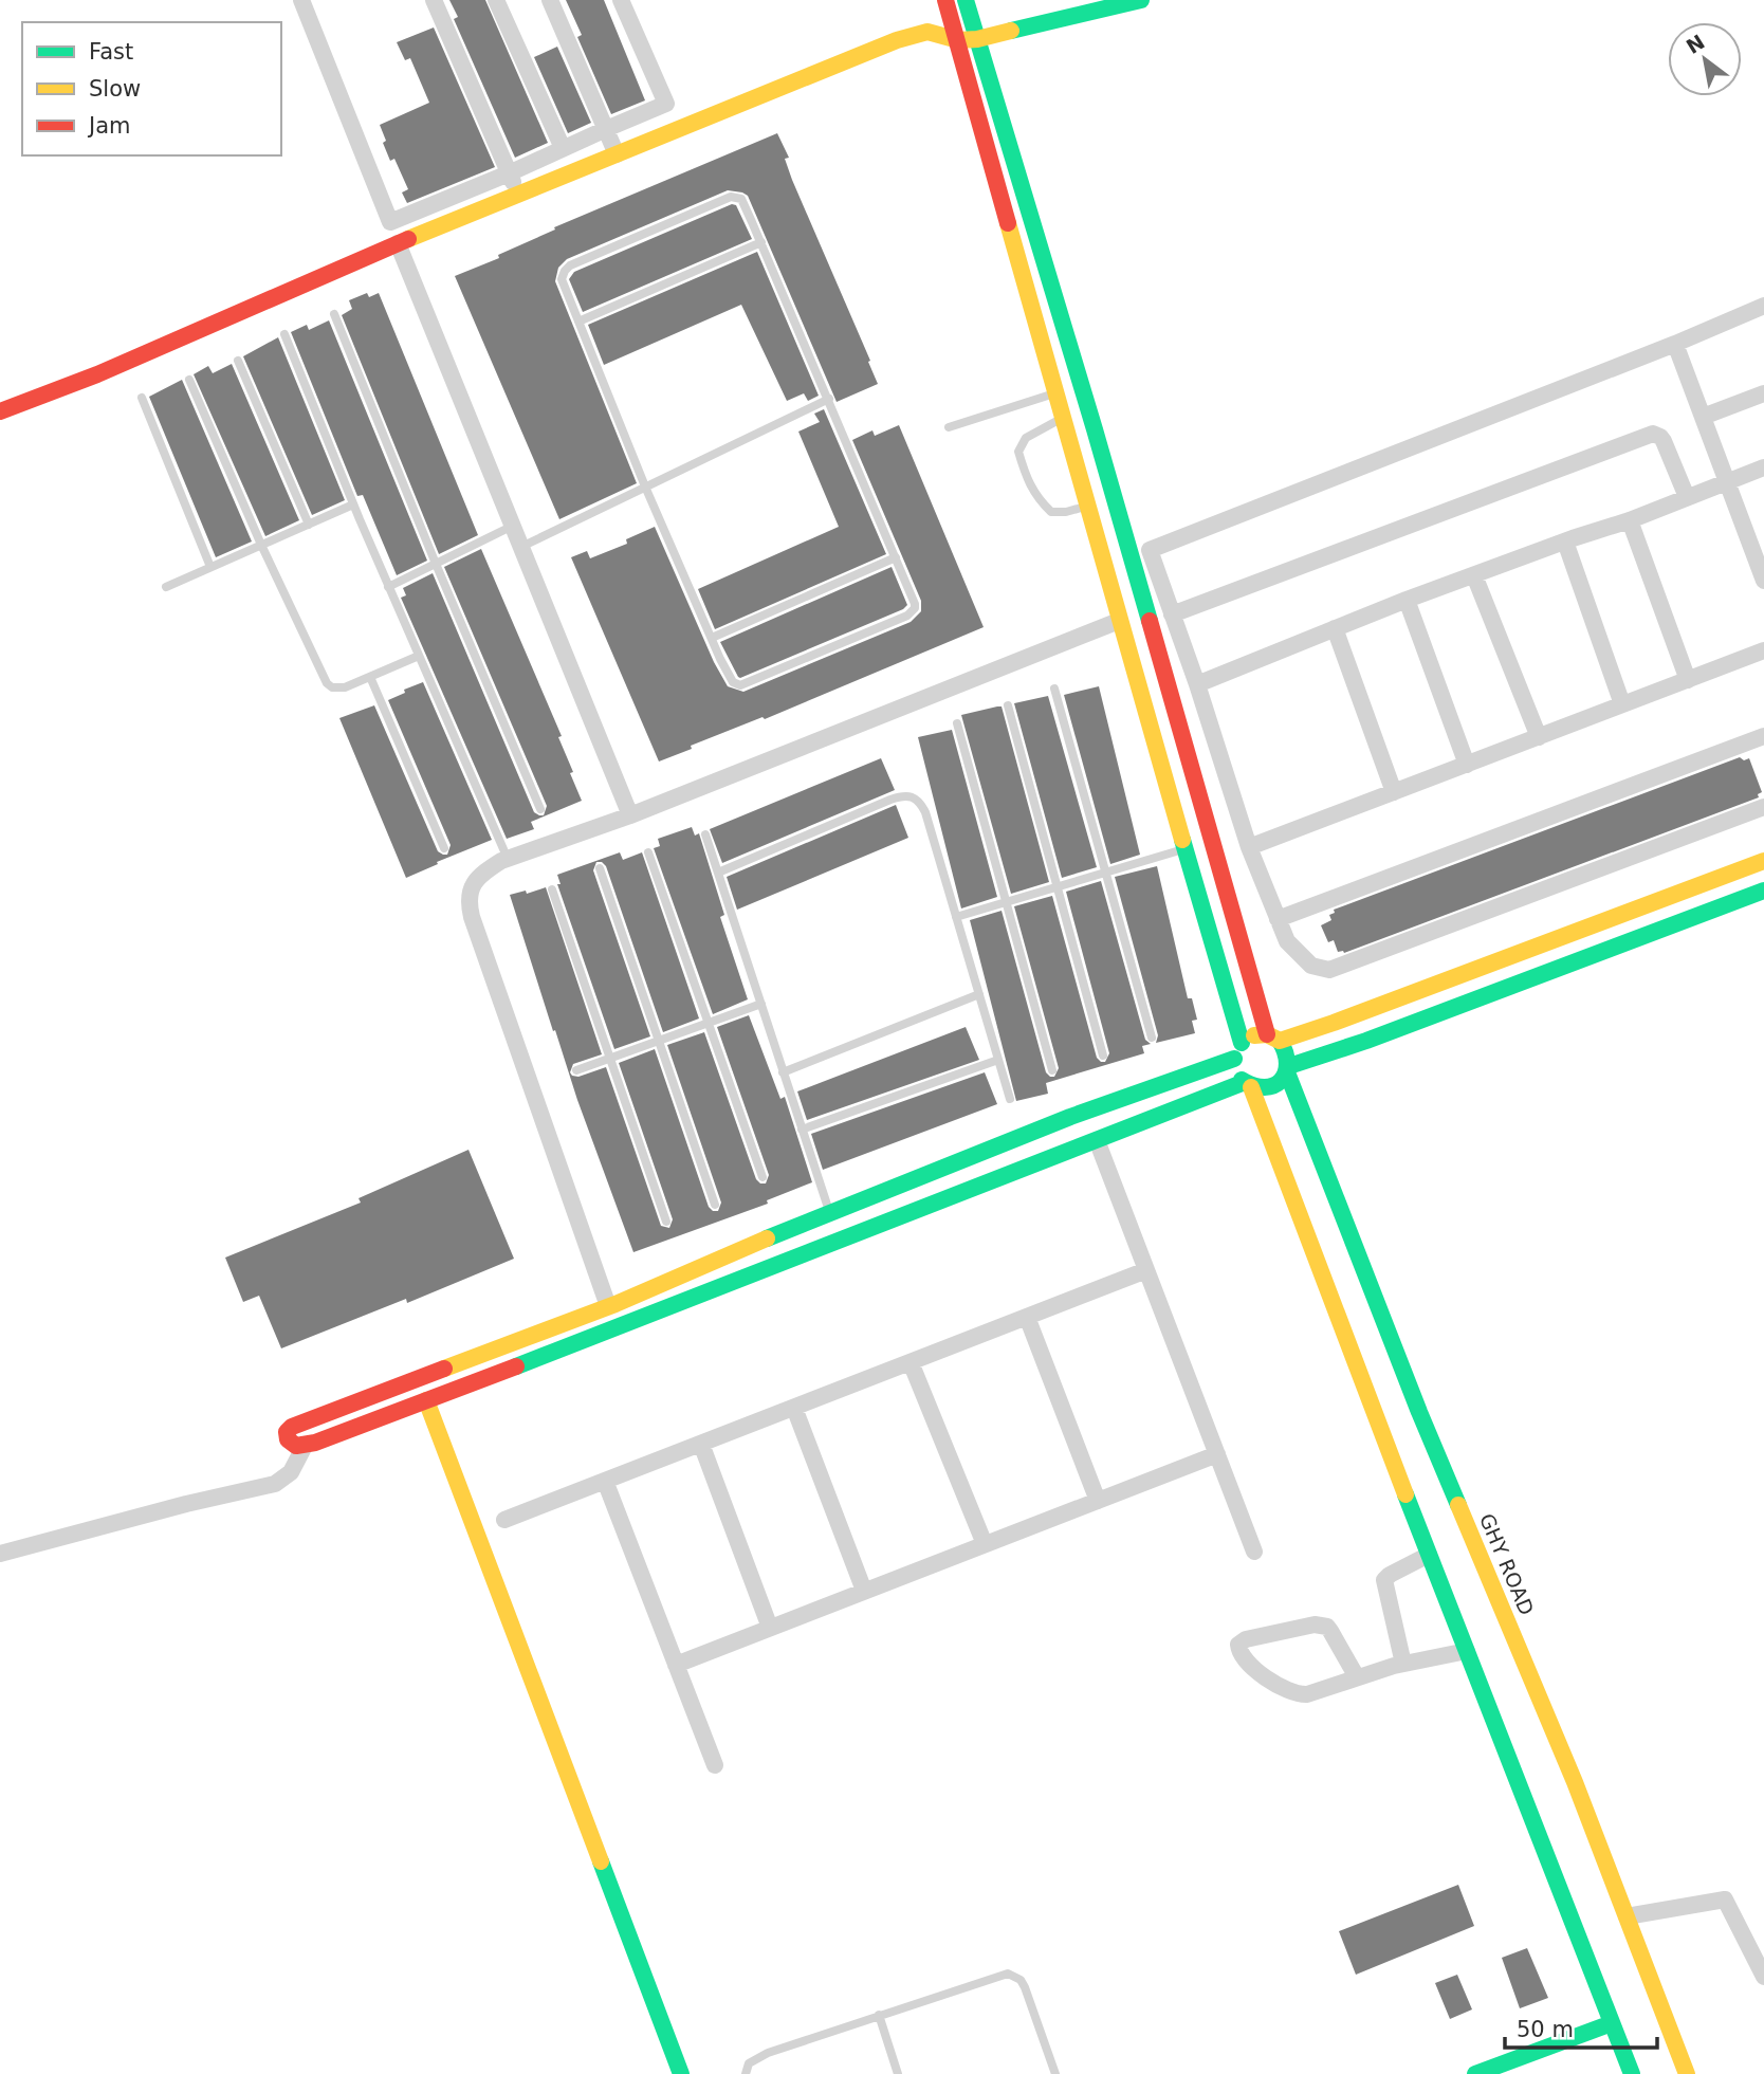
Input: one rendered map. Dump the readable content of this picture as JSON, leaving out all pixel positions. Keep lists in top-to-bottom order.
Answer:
{
  "streets": {
    "street": ["GHY ROAD"]
  },
  "legend": ["Fast", "Slow", "Jam"],
  "scale_bar": "50 m",
  "north": "top left"
}
